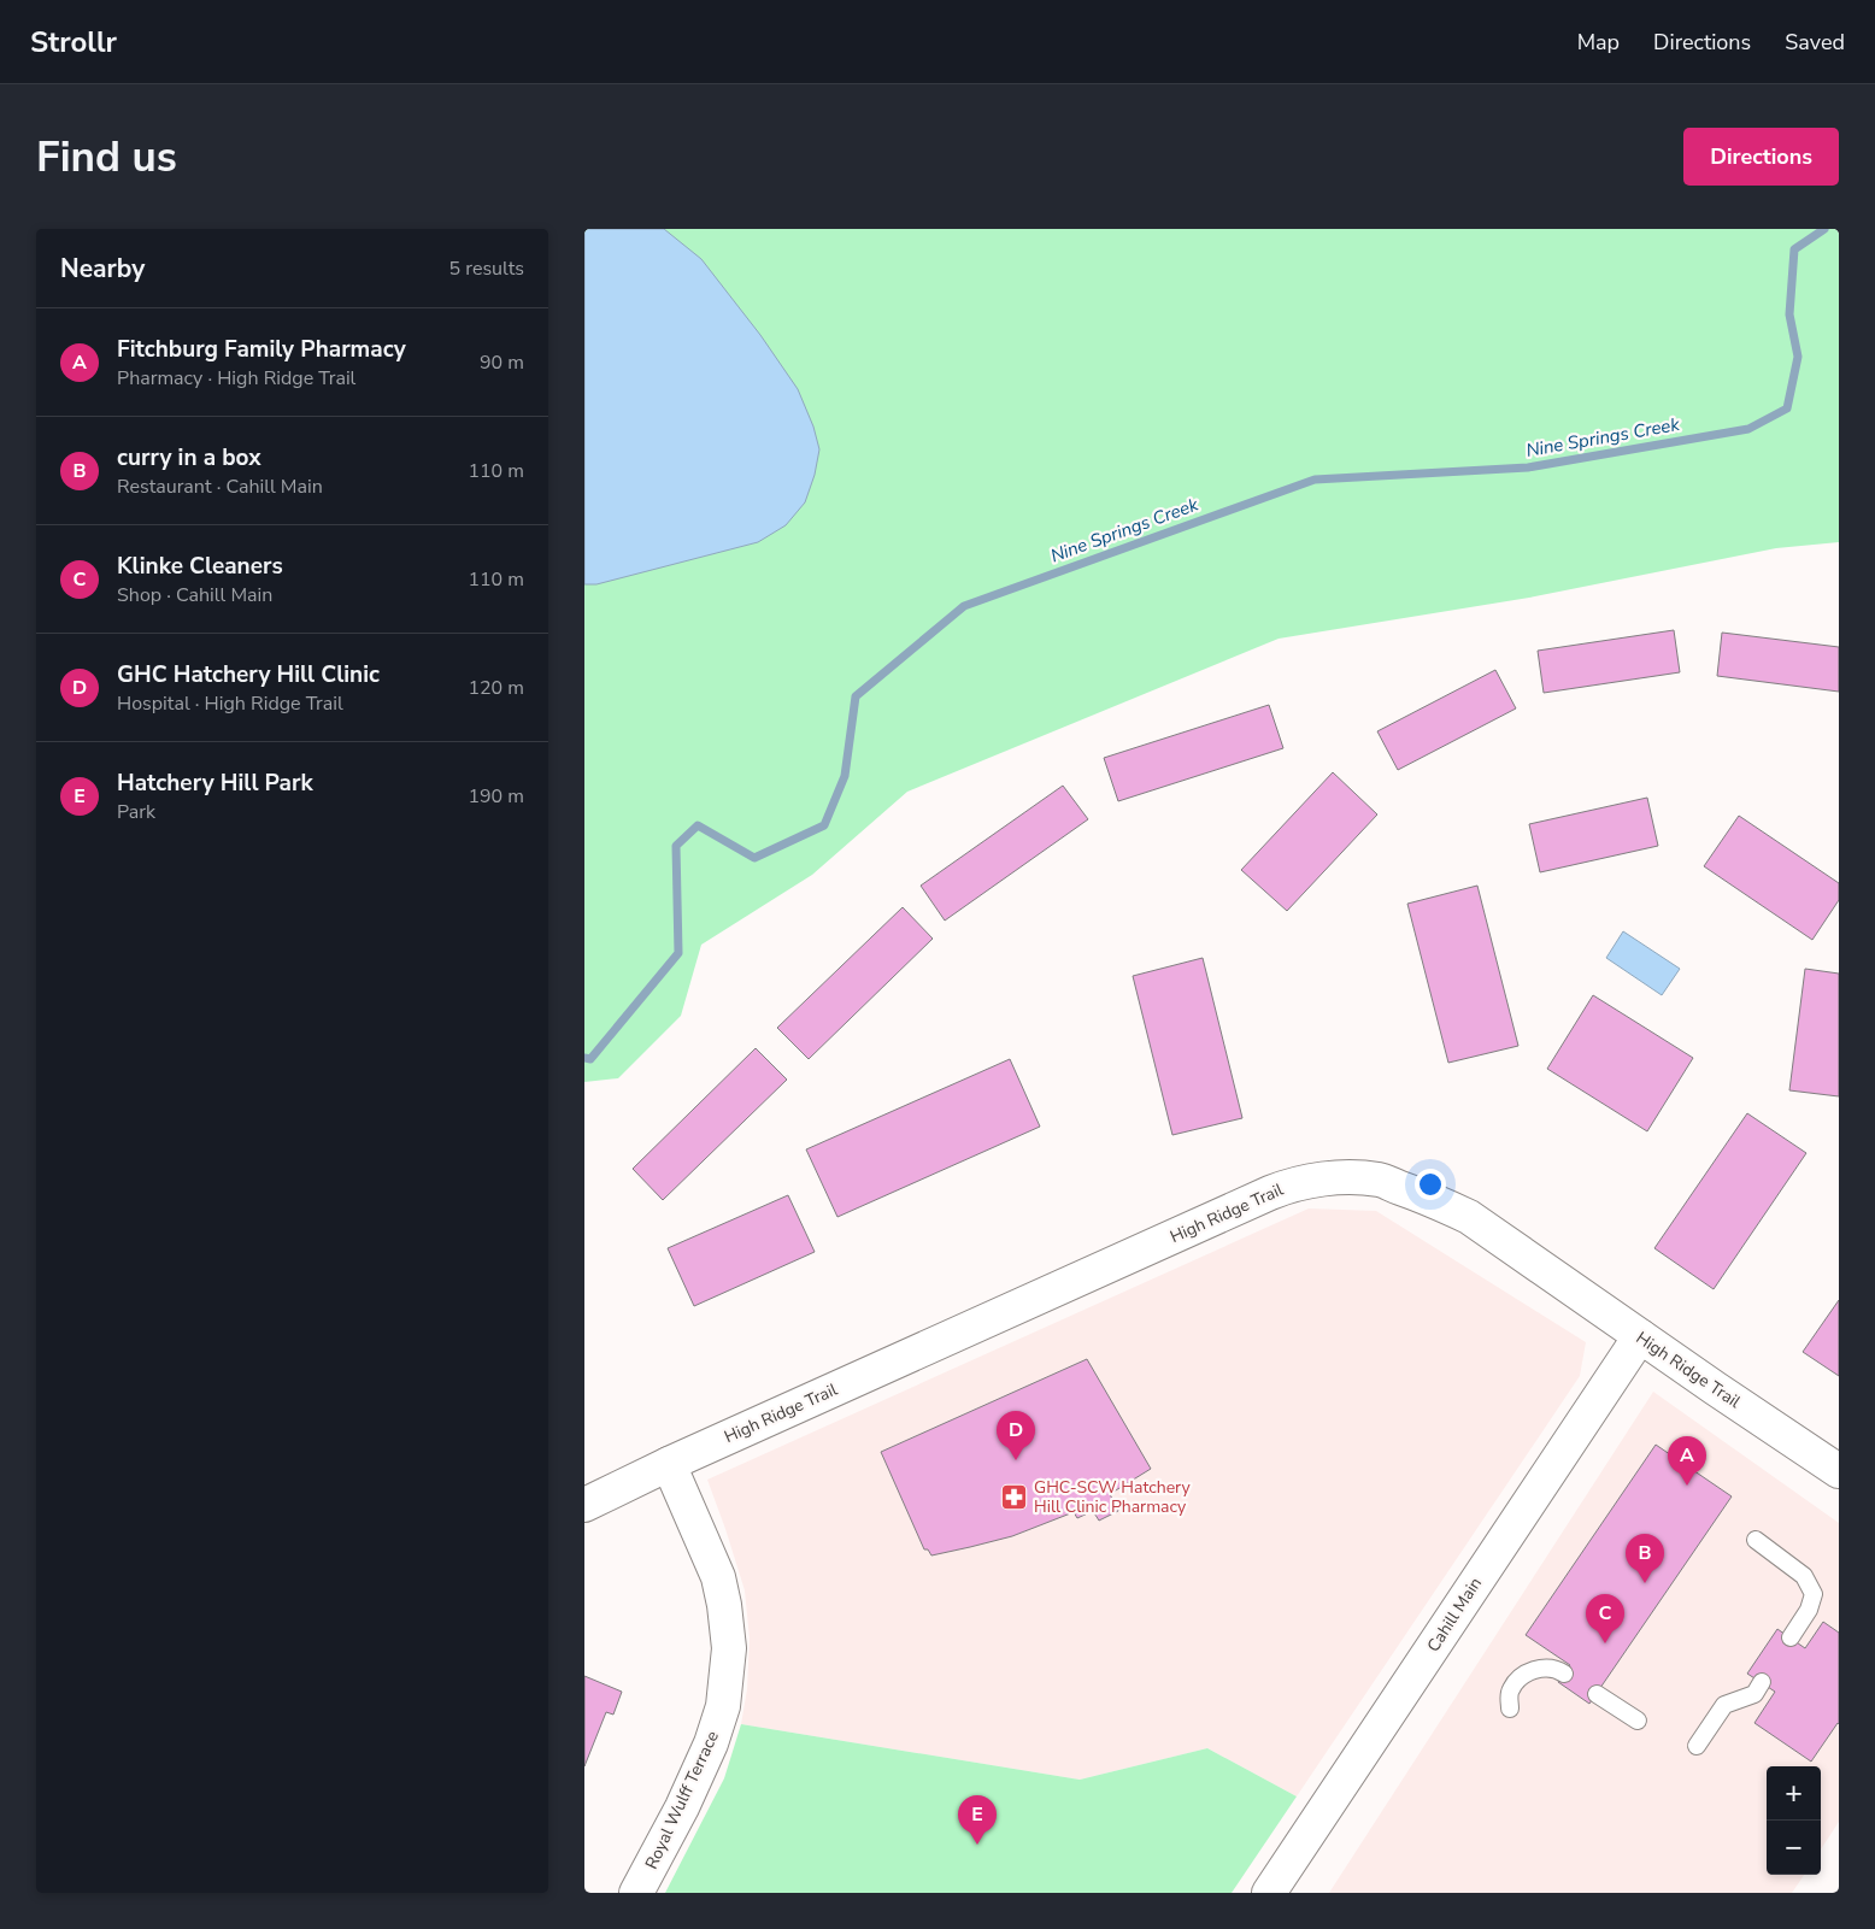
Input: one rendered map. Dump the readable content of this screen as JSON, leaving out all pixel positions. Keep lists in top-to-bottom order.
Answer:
{
  "streets": {
    "street": ["High Ridge Trail", "Cahill Main", "Royal Wulff Terrace"]
  },
  "crossings": [
    ["High Ridge Trail", "Cahill Main"],
    ["High Ridge Trail", "Royal Wulff Terrace"]
  ],
  "water": ["Nine Springs Creek"],
  "places": {
    "pharmacy": ["GHC-SCW Hatchery Hill Clinic Pharmacy"]
  },
  "page": {
    "header": "Strollr",
    "nav": ["Map", "Directions", "Saved"],
    "buttons": "Directions",
    "title": "Find us",
    "heading": ["Nearby", "5 results"],
    "list": [
      {
        "mark": "A",
        "name": "Fitchburg Family Pharmacy",
        "note": "Pharmacy · High Ridge Trail",
        "value": "90 m"
      },
      {
        "mark": "B",
        "name": "curry in a box",
        "note": "Restaurant · Cahill Main",
        "value": "110 m"
      },
      {
        "mark": "C",
        "name": "Klinke Cleaners",
        "note": "Shop · Cahill Main",
        "value": "110 m"
      },
      {
        "mark": "D",
        "name": "GHC Hatchery Hill Clinic",
        "note": "Hospital · High Ridge Trail",
        "value": "120 m"
      },
      {
        "mark": "E",
        "name": "Hatchery Hill Park",
        "note": "Park",
        "value": "190 m"
      }
    ],
    "pins": [
      "D",
      "A",
      "B",
      "C",
      "E"
    ],
    "map_buttons": ["+", "−"]
  }
}
